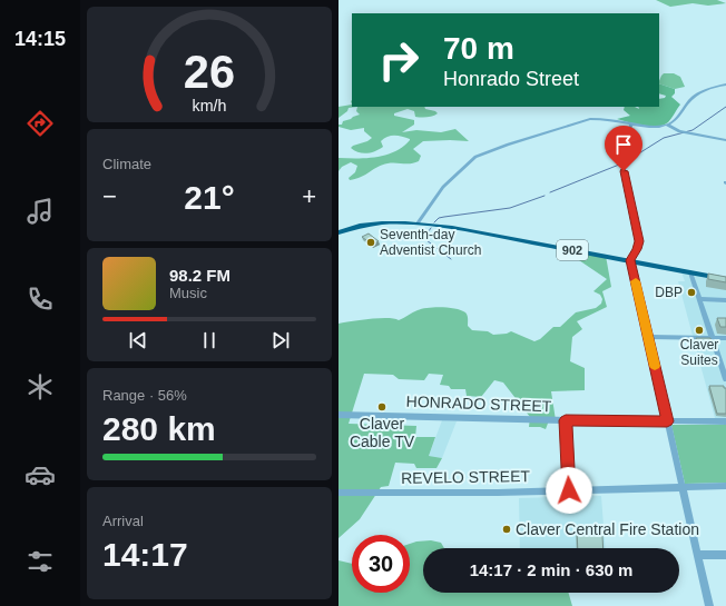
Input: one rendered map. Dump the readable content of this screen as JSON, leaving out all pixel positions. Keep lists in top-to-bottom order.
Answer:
{
  "streets": {
    "highway": ["902"],
    "street": ["HONRADO STREET", "REVELO STREET"]
  },
  "places": [
    "Seventh-day Adventist Church",
    "DBP",
    "Claver Suites",
    "Claver Cable TV",
    "Claver Central Fire Station"
  ],
  "page": {
    "tabs": "14:15",
    "turn": ["70 m", "Honrado Street"],
    "tile": [
      "Climate",
      ["Range · 56%", "280 km"],
      ["Arrival", "14:17"]
    ],
    "heat": ["−", "21°", "+"],
    "song": ["98.2 FM", "Music"],
    "limit": "30",
    "trip": "14:17 · 2 min · 630 m",
    "gauge": ["26", "km/h"]
  }
}
